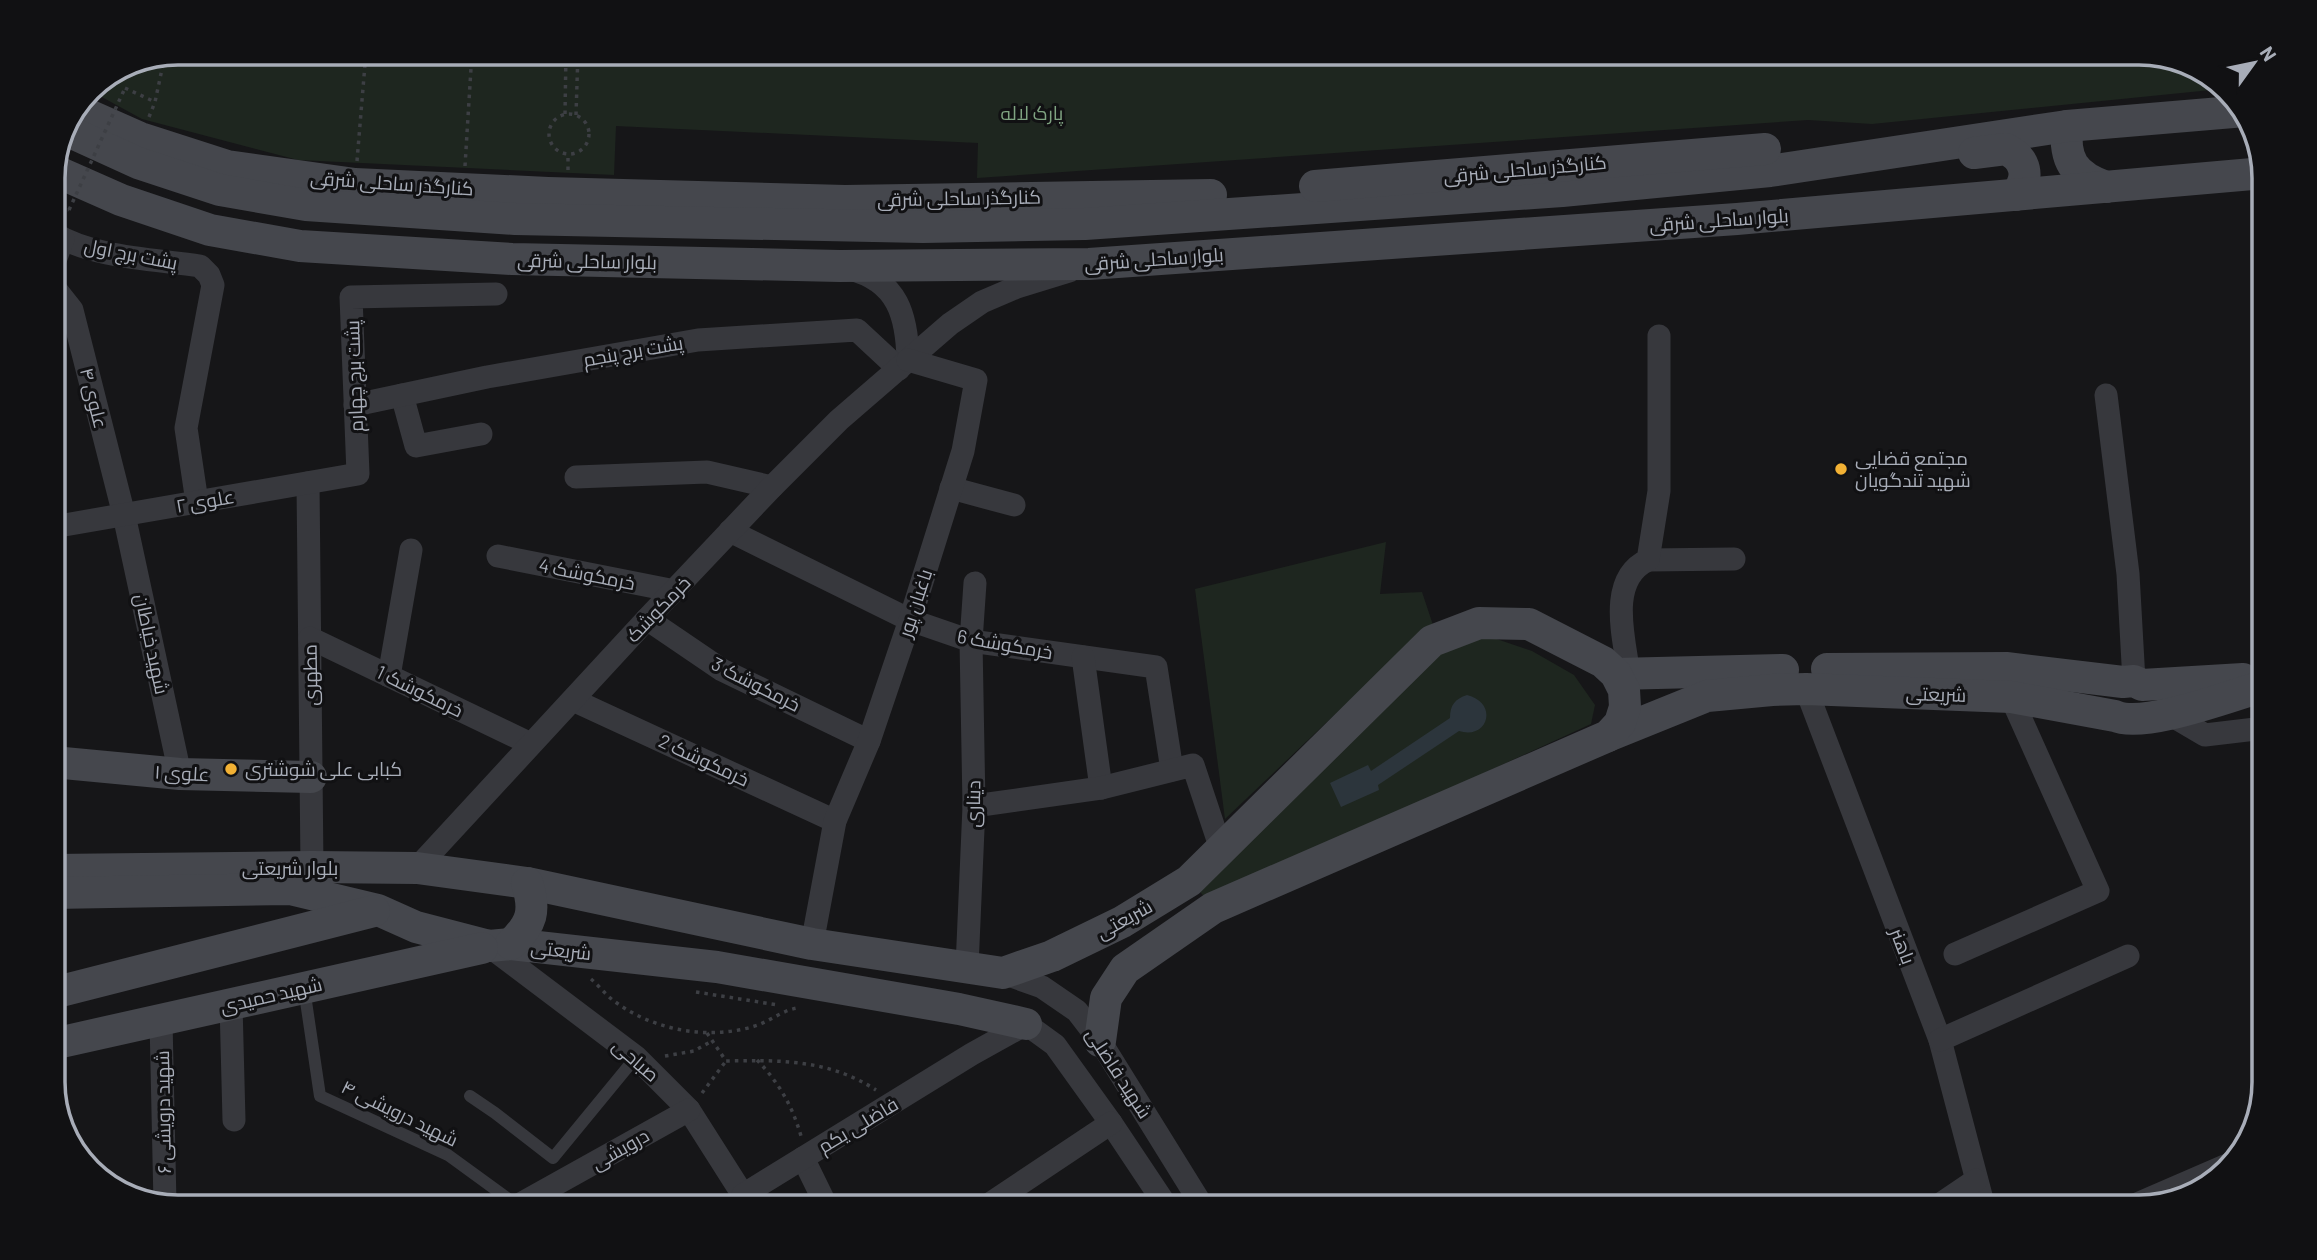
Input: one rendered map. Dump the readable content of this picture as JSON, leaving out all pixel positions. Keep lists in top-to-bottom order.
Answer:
{
  "streets": {
    "main road": [
      "کنارگذر ساحلی شرقی",
      "بلوار ساحلی شرقی",
      "شریعتی",
      "علوی ۱",
      "بلوار شریعتی",
      "شهید حمیدی"
    ],
    "street": [
      "پشت برج اول",
      "پشت برج پنجم",
      "پشت برج چهارم",
      "علوی ۴",
      "علوی ۲",
      "خرمکوشک 4",
      "باغبان پور",
      "خرمکوشک",
      "شهید خیاطان",
      "خرمکوشک 6",
      "مطهری",
      "خرمکوشک 3",
      "خرمکوشک 1",
      "خرمکوشک 2",
      "دیناری",
      "باهنر",
      "صباحی",
      "شهید فاضلی",
      "شهید درویشی ۶",
      "فاضلی یکم",
      "درویشی"
    ],
    "lane": ["شهید درویشی ۴"]
  },
  "crossings": [
    ["کنارگذر ساحلی شرقی", "بلوار ساحلی شرقی"],
    ["بلوار ساحلی شرقی", "خرمکوشک"],
    ["پشت برج اول", "علوی ۲"],
    ["پشت برج پنجم", "پشت برج چهارم"],
    ["پشت برج پنجم", "باغبان پور"],
    ["پشت برج پنجم", "خرمکوشک"],
    ["پشت برج چهارم", "علوی ۲"],
    ["علوی ۴", "علوی ۲"],
    ["علوی ۴", "شهید خیاطان"],
    ["علوی ۲", "شهید خیاطان"],
    ["علوی ۲", "مطهری"],
    ["خرمکوشک 4", "خرمکوشک"],
    ["باغبان پور", "خرمکوشک"],
    ["باغبان پور", "خرمکوشک 6"],
    ["باغبان پور", "خرمکوشک 3"],
    ["باغبان پور", "شریعتی"],
    ["باغبان پور", "خرمکوشک 2"],
    ["خرمکوشک", "خرمکوشک 6"],
    ["خرمکوشک", "خرمکوشک 3"],
    ["خرمکوشک", "خرمکوشک 1"],
    ["خرمکوشک", "خرمکوشک 2"],
    ["خرمکوشک", "بلوار شریعتی"],
    ["شهید خیاطان", "علوی ۱"],
    ["خرمکوشک 6", "دیناری"],
    ["مطهری", "خرمکوشک 1"],
    ["مطهری", "علوی ۱"],
    ["مطهری", "بلوار شریعتی"],
    ["شریعتی", "دیناری"],
    ["شریعتی", "بلوار شریعتی"],
    ["شریعتی", "باهنر"],
    ["شریعتی", "شهید حمیدی"],
    ["شریعتی", "صباحی"],
    ["شریعتی", "شهید فاضلی"],
    ["شریعتی", "فاضلی یکم"],
    ["بلوار شریعتی", "شهید حمیدی"],
    ["بلوار شریعتی", "صباحی"],
    ["شهید حمیدی", "صباحی"],
    ["شهید حمیدی", "شهید درویشی ۶"],
    ["شهید حمیدی", "شهید درویشی ۴"],
    ["صباحی", "درویشی"],
    ["شهید فاضلی", "فاضلی یکم"]
  ],
  "parks": ["پارک لاله"],
  "places": ["مجتمع قضایی شهید تندگویان", "کبابی علی شوشتری"],
  "north": "top right"
}
